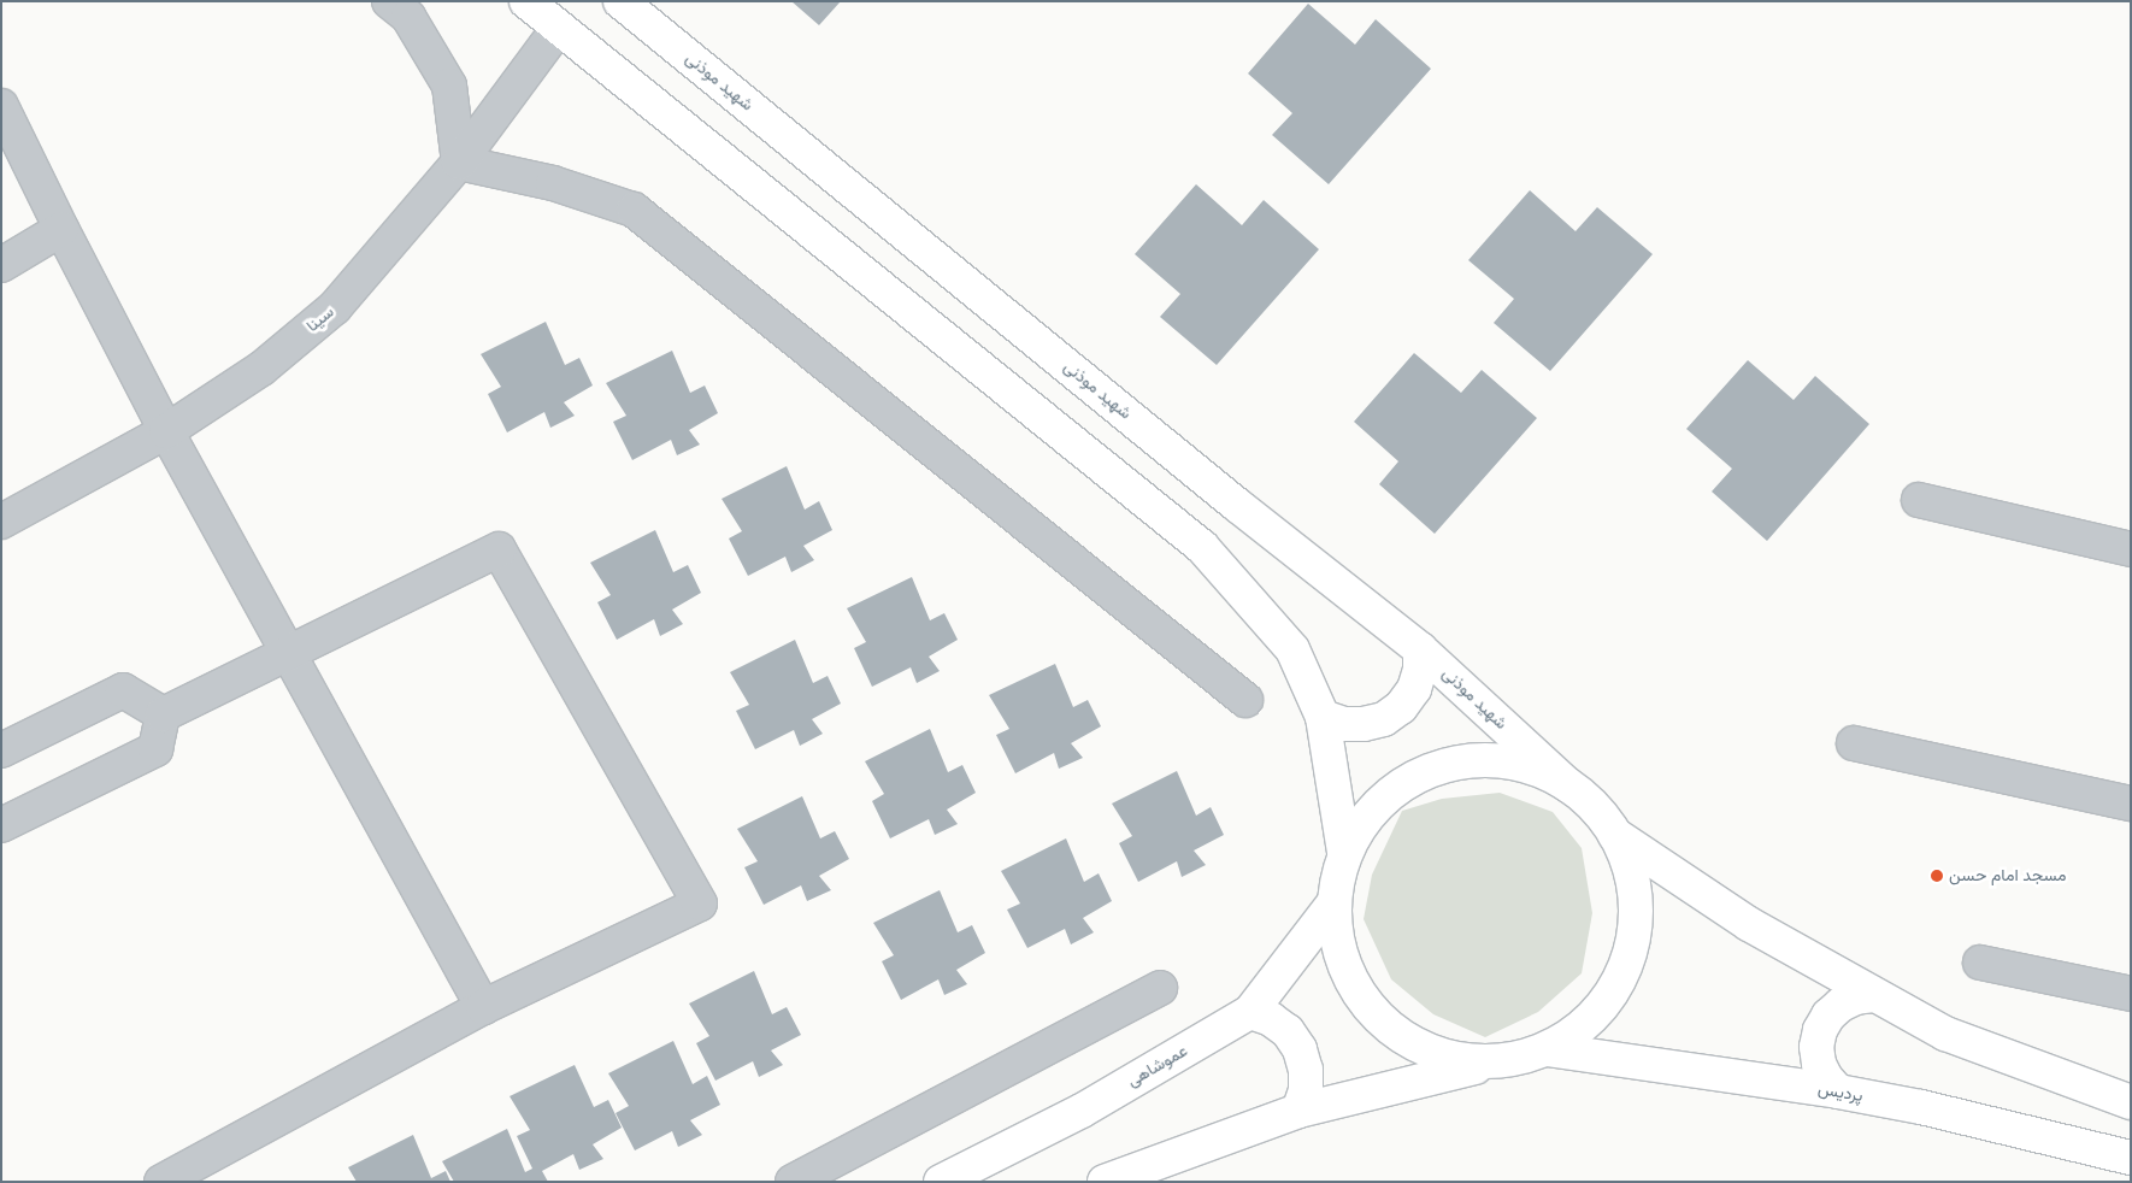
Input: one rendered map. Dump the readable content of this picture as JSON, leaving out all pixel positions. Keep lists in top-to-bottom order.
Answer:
{
  "streets": {
    "main road": ["شهید موذنی", "عموشاهی", "پردیس"],
    "street": ["سینا"]
  },
  "places": ["مسجد امام حسن"]
}
